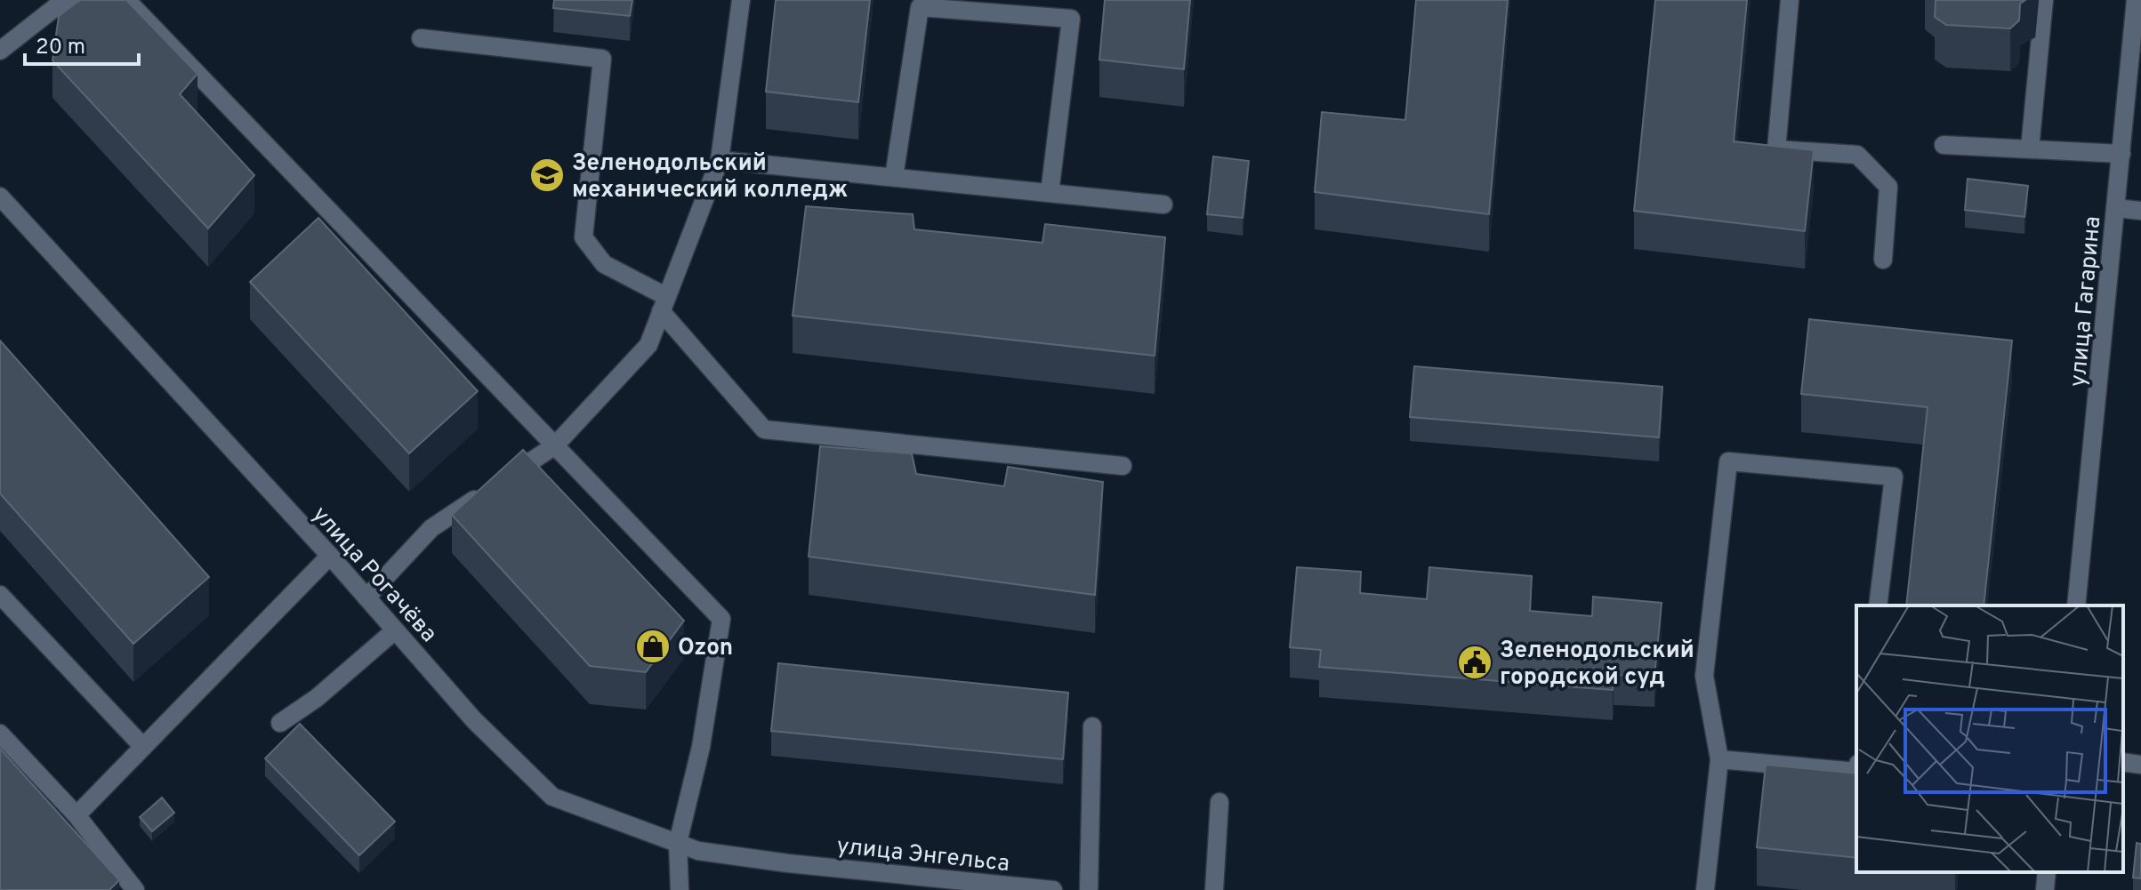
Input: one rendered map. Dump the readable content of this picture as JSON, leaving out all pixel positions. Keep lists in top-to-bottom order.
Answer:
{
  "streets": {
    "street": ["улица Гагарина", "улица Рогачёва", "улица Энгельса"]
  },
  "crossings": [
    ["улица Рогачёва", "улица Энгельса"]
  ],
  "places": {
    "school or university": ["Зеленодольский механический колледж"],
    "shop": ["Ozon"],
    "public building": ["Зеленодольский городской суд"]
  },
  "scale_bar": "20 m"
}
